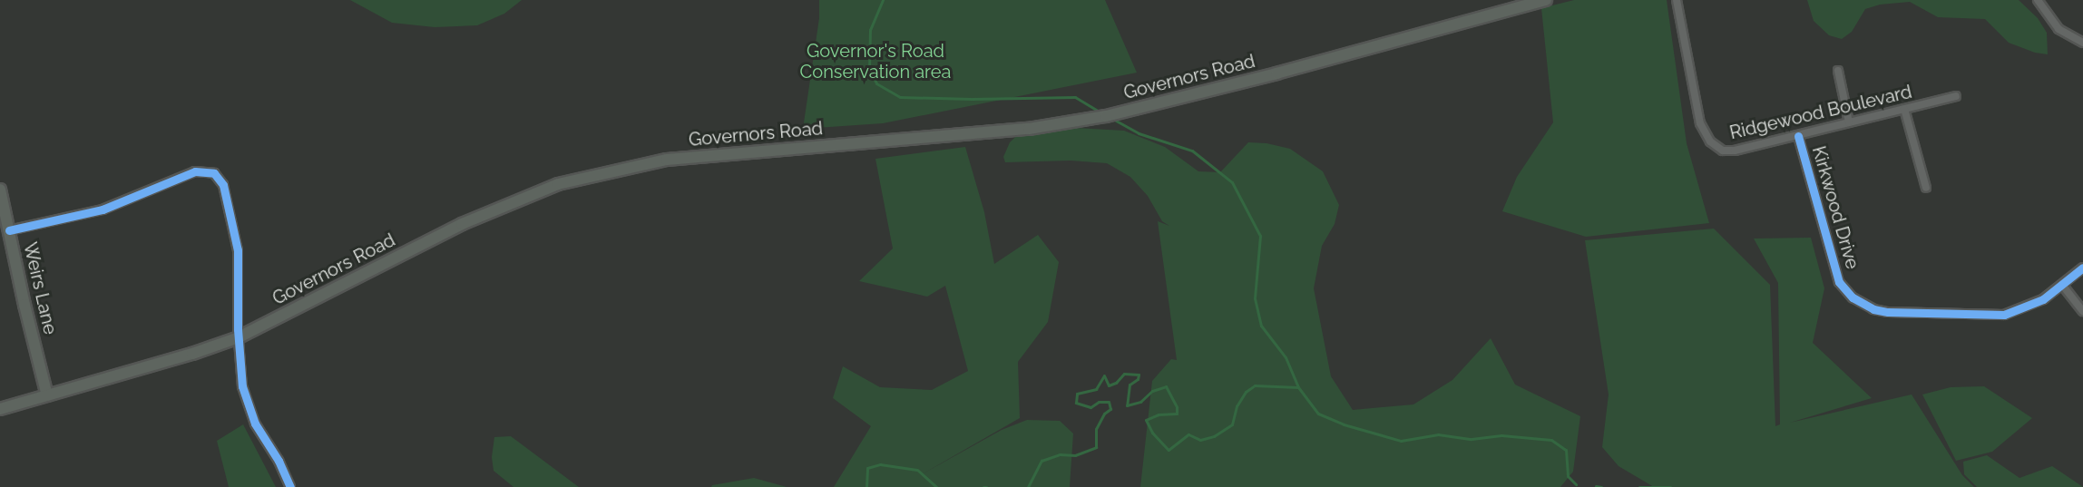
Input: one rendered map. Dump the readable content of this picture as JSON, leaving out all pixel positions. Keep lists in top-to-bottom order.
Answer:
{
  "streets": {
    "main road": ["Governors Road", "Weirs Lane"],
    "street": ["Ridgewood Boulevard", "Kirkwood Drive"]
  },
  "crossings": [
    ["Governors Road", "Weirs Lane"],
    ["Ridgewood Boulevard", "Kirkwood Drive"]
  ],
  "parks": ["Governor's Road Conservation area"]
}
